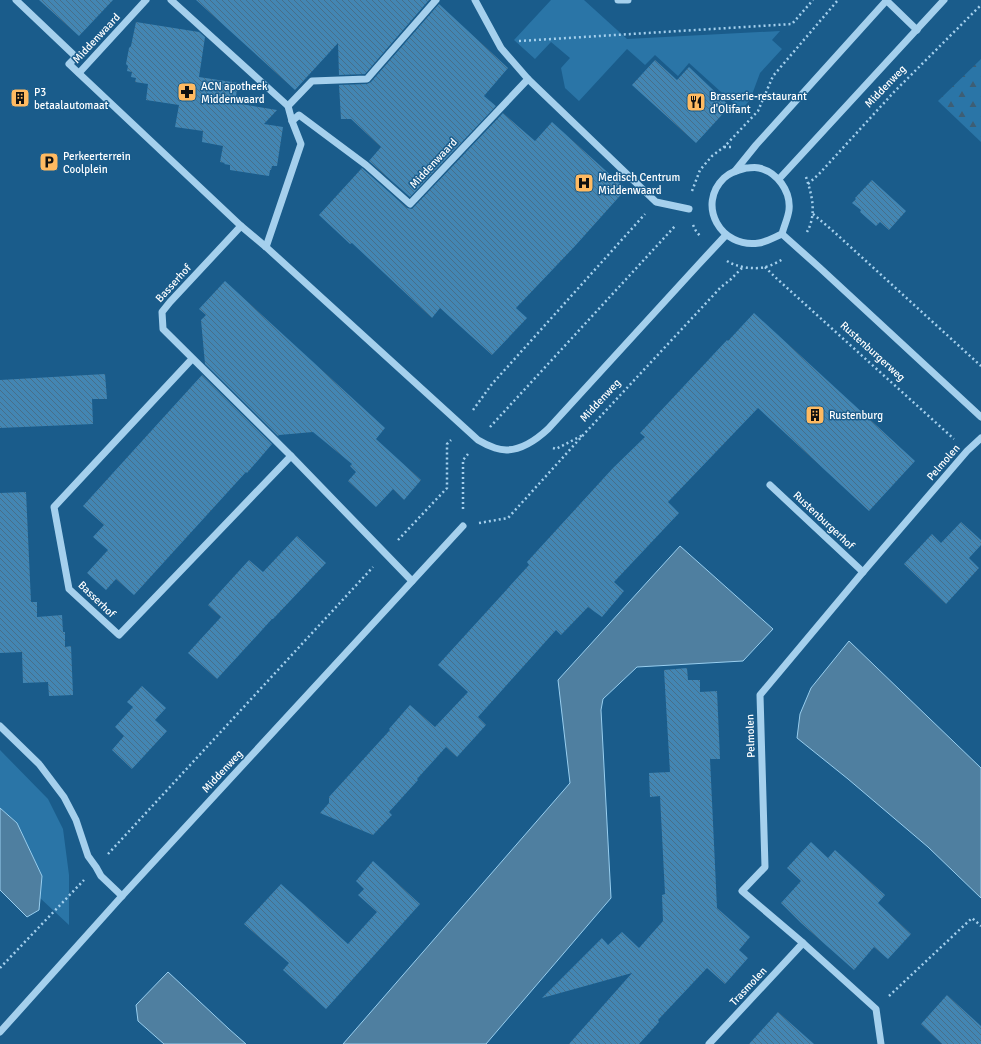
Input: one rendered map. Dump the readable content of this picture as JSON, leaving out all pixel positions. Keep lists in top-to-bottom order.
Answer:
{
  "streets": {
    "street": [
      "Middenwaard",
      "Middenweg",
      "Basserhof",
      "Pelmolen",
      "Rustenburgerhof",
      "Trasmolen"
    ],
    "path": ["Rustenburgerweg"]
  },
  "crossings": [
    ["Middenwaard", "Middenweg"],
    ["Middenwaard", "Basserhof"],
    ["Middenweg", "Basserhof"],
    ["Rustenburgerweg", "Pelmolen"],
    ["Pelmolen", "Rustenburgerhof"],
    ["Pelmolen", "Trasmolen"]
  ],
  "places": {
    "pharmacy": ["ACN apotheek Middenwaard"],
    "building": ["P3 betaalautomaat", "Rustenburg"],
    "restaurant": ["Brasserie-restaurant d'Olifant"],
    "parking": ["Perkeerterrein Coolplein"],
    "hospital": ["Medisch Centrum Middenwaard"]
  }
}
